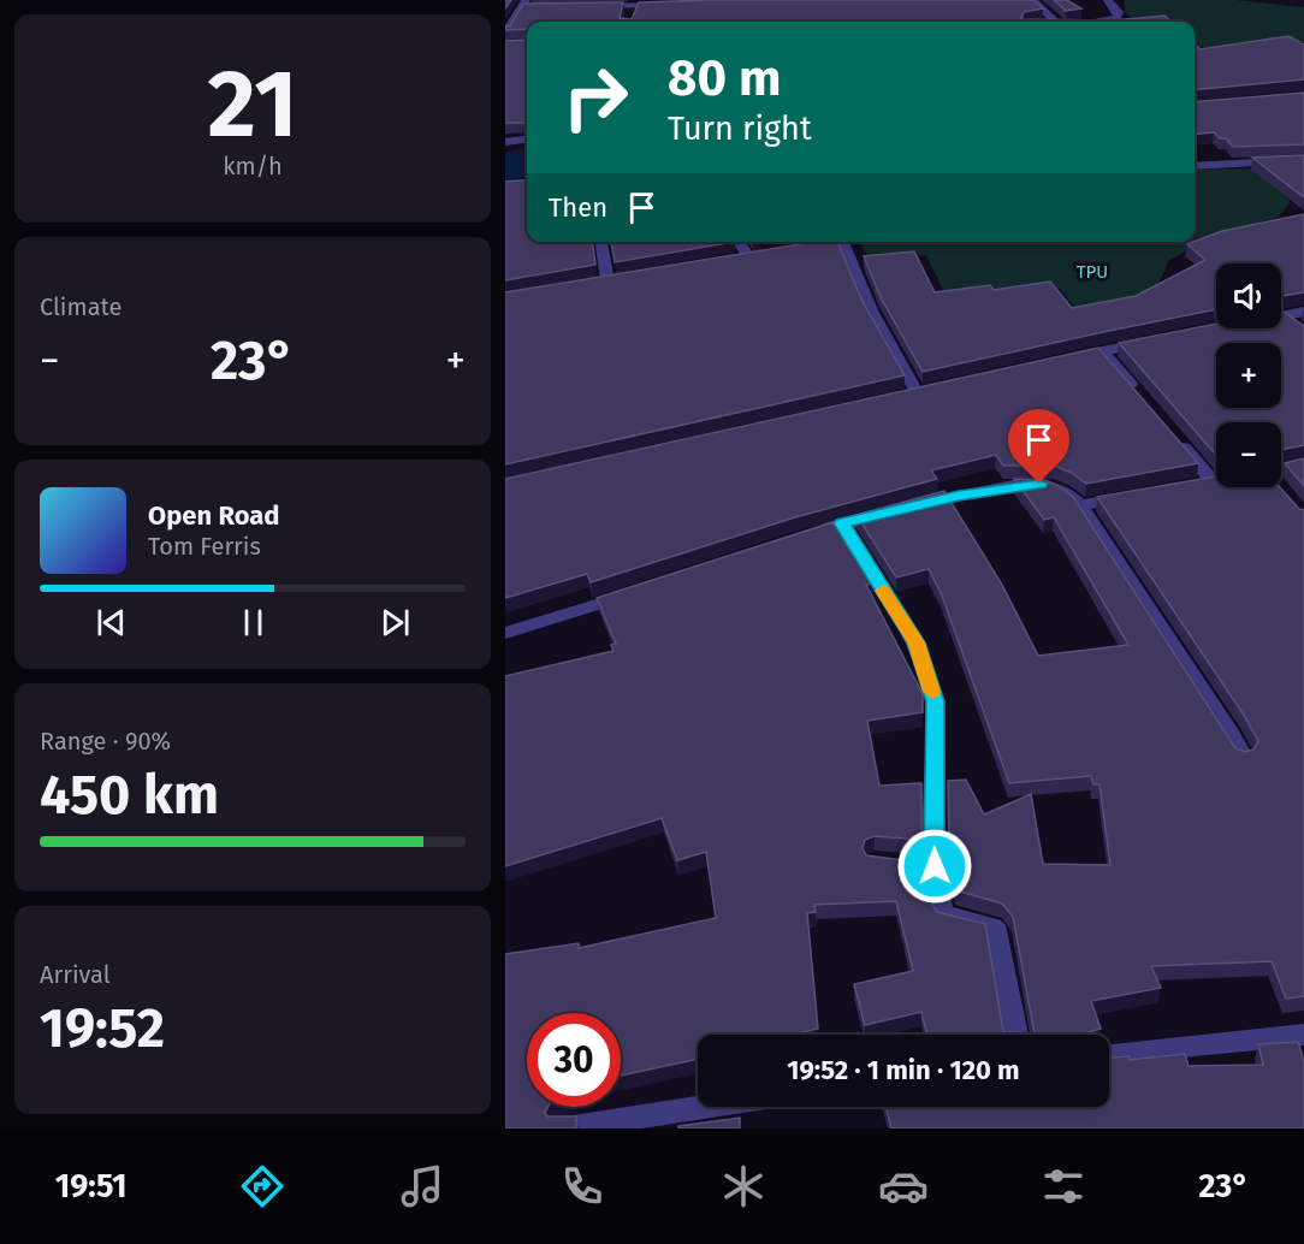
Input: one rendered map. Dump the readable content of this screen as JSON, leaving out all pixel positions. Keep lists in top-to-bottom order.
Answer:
{
  "parks": ["TPU"],
  "page": {
    "tile": [
      ["21", "km/h"],
      "Climate",
      ["Range · 90%", "450 km"],
      ["Arrival", "19:52"]
    ],
    "turn": ["80 m", "Turn right"],
    "then": "Then",
    "map_buttons": ["+", "−"],
    "heat": ["−", "23°", "+"],
    "song": ["Open Road", "Tom Ferris"],
    "limit": "30",
    "trip": "19:52 · 1 min · 120 m",
    "tabs": ["19:51", "23°"]
  }
}
